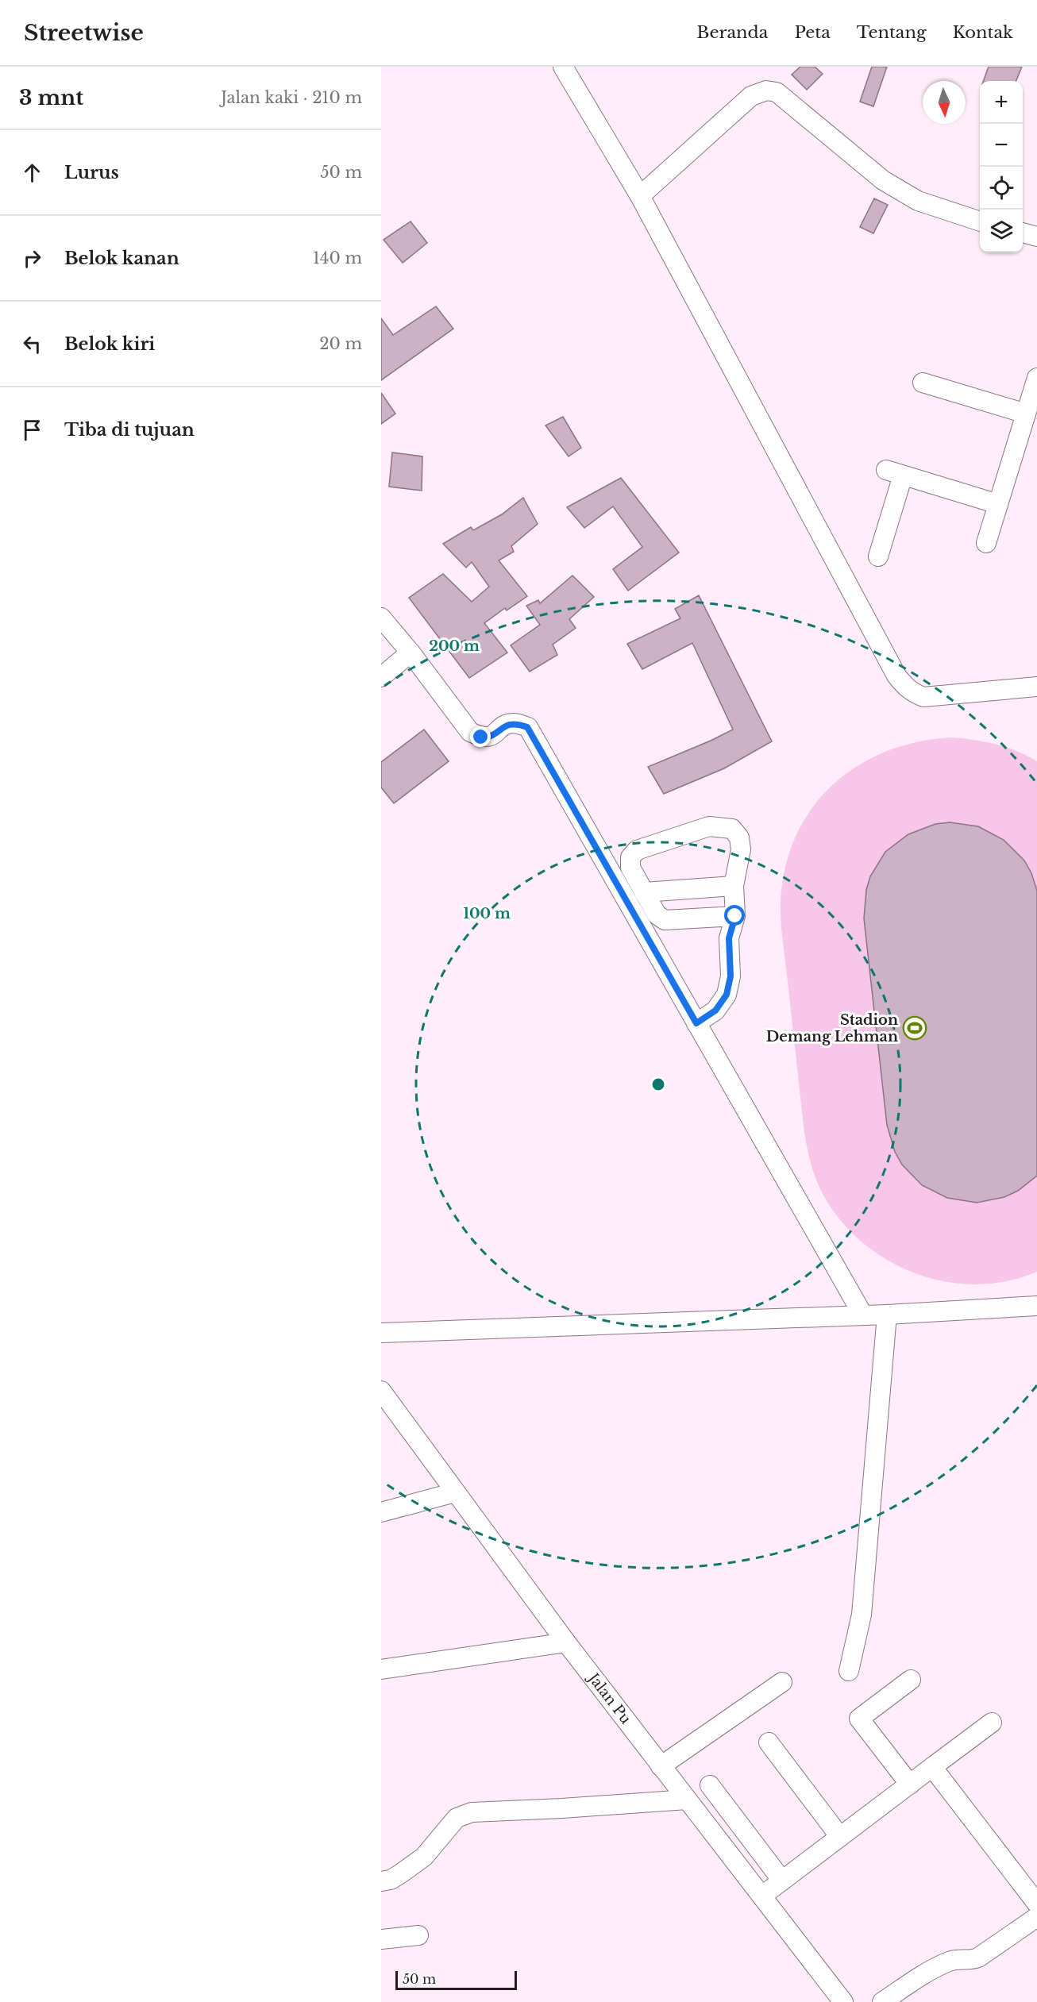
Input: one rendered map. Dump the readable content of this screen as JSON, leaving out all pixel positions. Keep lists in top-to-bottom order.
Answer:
{
  "streets": {
    "street": ["Jalan Pu"]
  },
  "places": {
    "sports": ["Stadion Demang Lehman"]
  },
  "scale_bar": "50 m",
  "north": "bottom",
  "page": {
    "header": "Streetwise",
    "nav": [
      "Beranda",
      "Peta",
      "Tentang",
      "Kontak"
    ],
    "heading": ["3 mnt", "Jalan kaki · 210 m"],
    "map_buttons": ["+", "−"],
    "list": [
      ["Lurus", "50 m"],
      ["Belok kanan", "140 m"],
      ["Belok kiri", "20 m"],
      "Tiba di tujuan"
    ],
    "scale": "50 m"
  },
  "rings": ["200 m", "100 m"]
}
